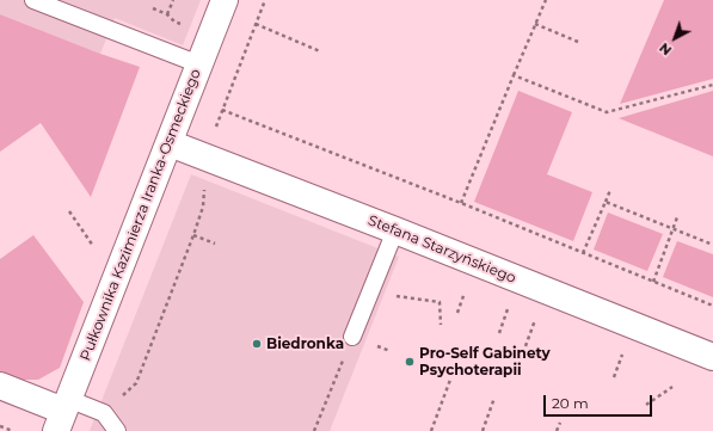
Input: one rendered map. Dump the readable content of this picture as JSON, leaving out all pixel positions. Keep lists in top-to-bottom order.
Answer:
{
  "streets": {
    "street": ["Pułkownika Kazimierza Iranka-Osmeckiego", "Stefana Starzyńskiego"]
  },
  "crossings": [
    ["Pułkownika Kazimierza Iranka-Osmeckiego", "Stefana Starzyńskiego"]
  ],
  "places": ["Biedronka", "Pro-Self Gabinety Psychoterapii"],
  "scale_bar": "20 m",
  "north": "bottom left"
}
